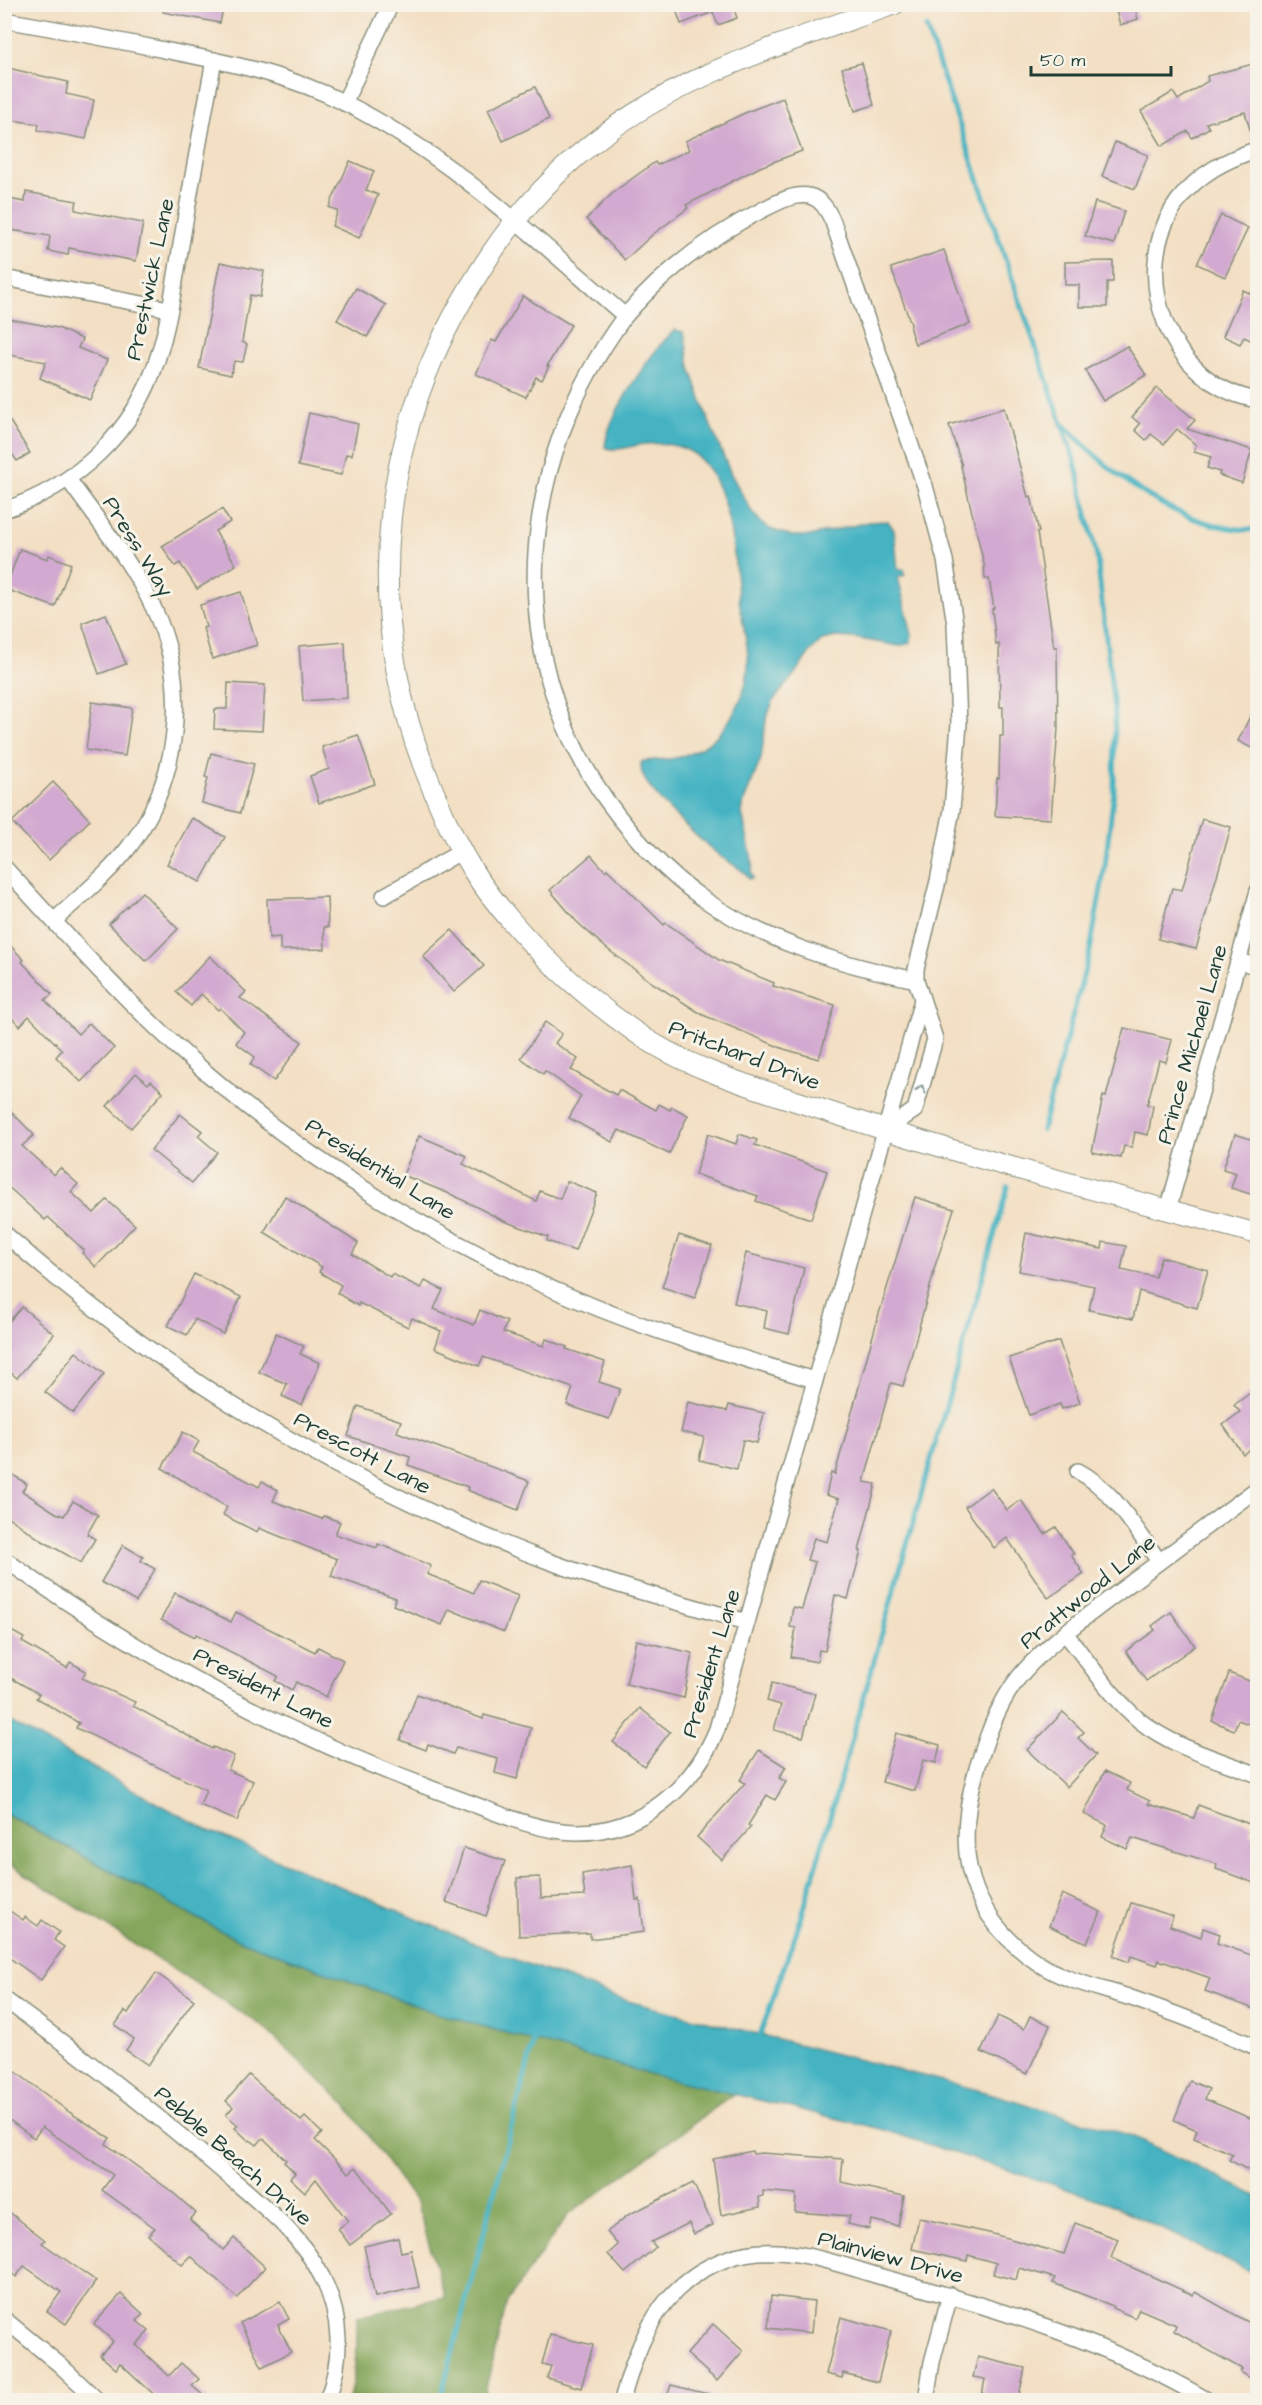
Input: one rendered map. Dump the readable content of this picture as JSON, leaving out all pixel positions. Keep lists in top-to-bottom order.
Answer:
{
  "streets": {
    "street": [
      "Prestwick Lane",
      "Press Way",
      "Prince Michael Lane",
      "Pritchard Drive",
      "Presidential Lane",
      "Prescott Lane",
      "Prattwood Lane",
      "President Lane",
      "Pebble Beach Drive",
      "Plainview Drive"
    ]
  },
  "crossings": [
    ["Prestwick Lane", "Press Way"],
    ["Press Way", "Presidential Lane"],
    ["Prince Michael Lane", "Pritchard Drive"],
    ["Pritchard Drive", "President Lane"],
    ["Presidential Lane", "President Lane"],
    ["Prescott Lane", "President Lane"]
  ],
  "scale_bar": "50 m"
}
